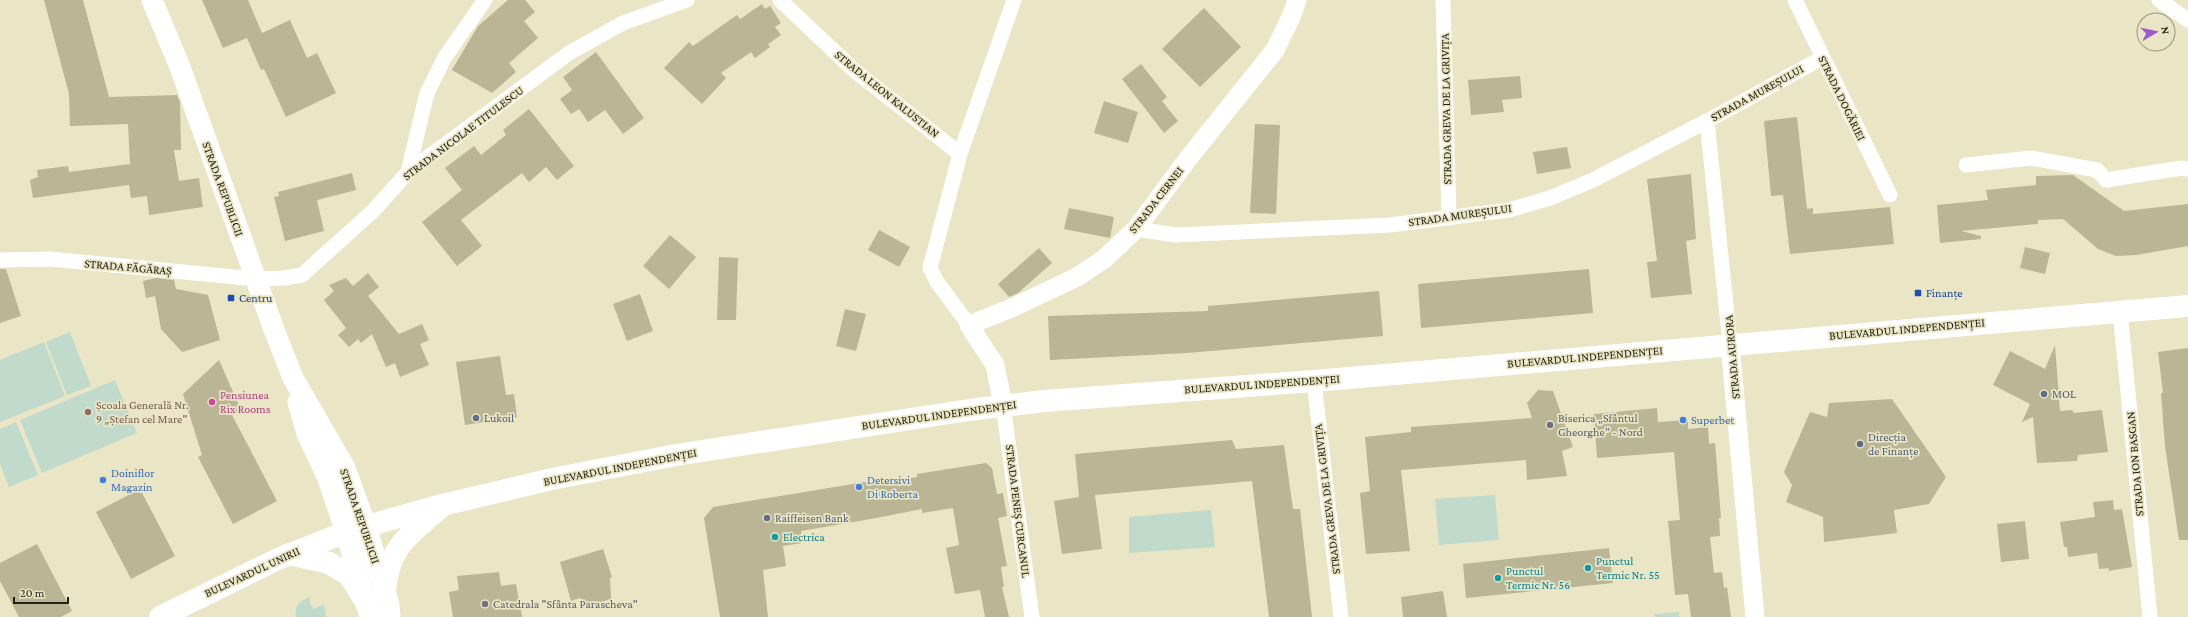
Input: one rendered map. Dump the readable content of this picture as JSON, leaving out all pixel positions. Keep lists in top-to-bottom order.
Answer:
{
  "streets": {
    "main road": ["STRADA REPUBLICII", "BULEVARDUL INDEPENDENȚEI", "BULEVARDUL UNIRII"],
    "street": [
      "STRADA MUREȘULUI",
      "STRADA LEON KALUSTIAN",
      "STRADA DOGĂRIEI",
      "STRADA GREVA DE LA GRIVIȚA",
      "STRADA NICOLAE TITULESCU",
      "STRADA CERNEI",
      "STRADA FĂGĂRAȘ",
      "STRADA AURORA",
      "STRADA ION BASGAN",
      "STRADA PENEȘ CURCANUL"
    ]
  },
  "crossings": [
    ["STRADA MUREȘULUI", "STRADA DOGĂRIEI"],
    ["STRADA MUREȘULUI", "STRADA GREVA DE LA GRIVIȚA"],
    ["STRADA MUREȘULUI", "STRADA CERNEI"],
    ["STRADA MUREȘULUI", "STRADA AURORA"],
    ["STRADA GREVA DE LA GRIVIȚA", "BULEVARDUL INDEPENDENȚEI"],
    ["STRADA NICOLAE TITULESCU", "STRADA REPUBLICII"],
    ["STRADA NICOLAE TITULESCU", "STRADA FĂGĂRAȘ"],
    ["STRADA REPUBLICII", "STRADA FĂGĂRAȘ"],
    ["STRADA REPUBLICII", "BULEVARDUL INDEPENDENȚEI"],
    ["STRADA REPUBLICII", "BULEVARDUL UNIRII"],
    ["BULEVARDUL INDEPENDENȚEI", "STRADA AURORA"],
    ["BULEVARDUL INDEPENDENȚEI", "STRADA ION BASGAN"],
    ["BULEVARDUL INDEPENDENȚEI", "STRADA PENEȘ CURCANUL"],
    ["BULEVARDUL INDEPENDENȚEI", "BULEVARDUL UNIRII"]
  ],
  "places": {
    "transit": ["Finanțe", "Centru"],
    "other": [
      "MOL",
      "Pensiunea Rix Rooms",
      "Școala Generală Nr. 9 „Ștefan cel Mare\"",
      "Lukoil",
      "Superbet",
      "Biserica „Sfântul Gheorghe” - Nord",
      "Direcția de Finanțe",
      "Doiniflor Magazin",
      "Detersivi Di Roberta",
      "Raiffeisen Bank",
      "Electrica",
      "Punctul Termic Nr. 55",
      "Punctul Termic Nr. 56",
      "Catedrala \"Sfânta Parascheva\""
    ]
  },
  "scale_bar": "20 m",
  "north": "right"
}
